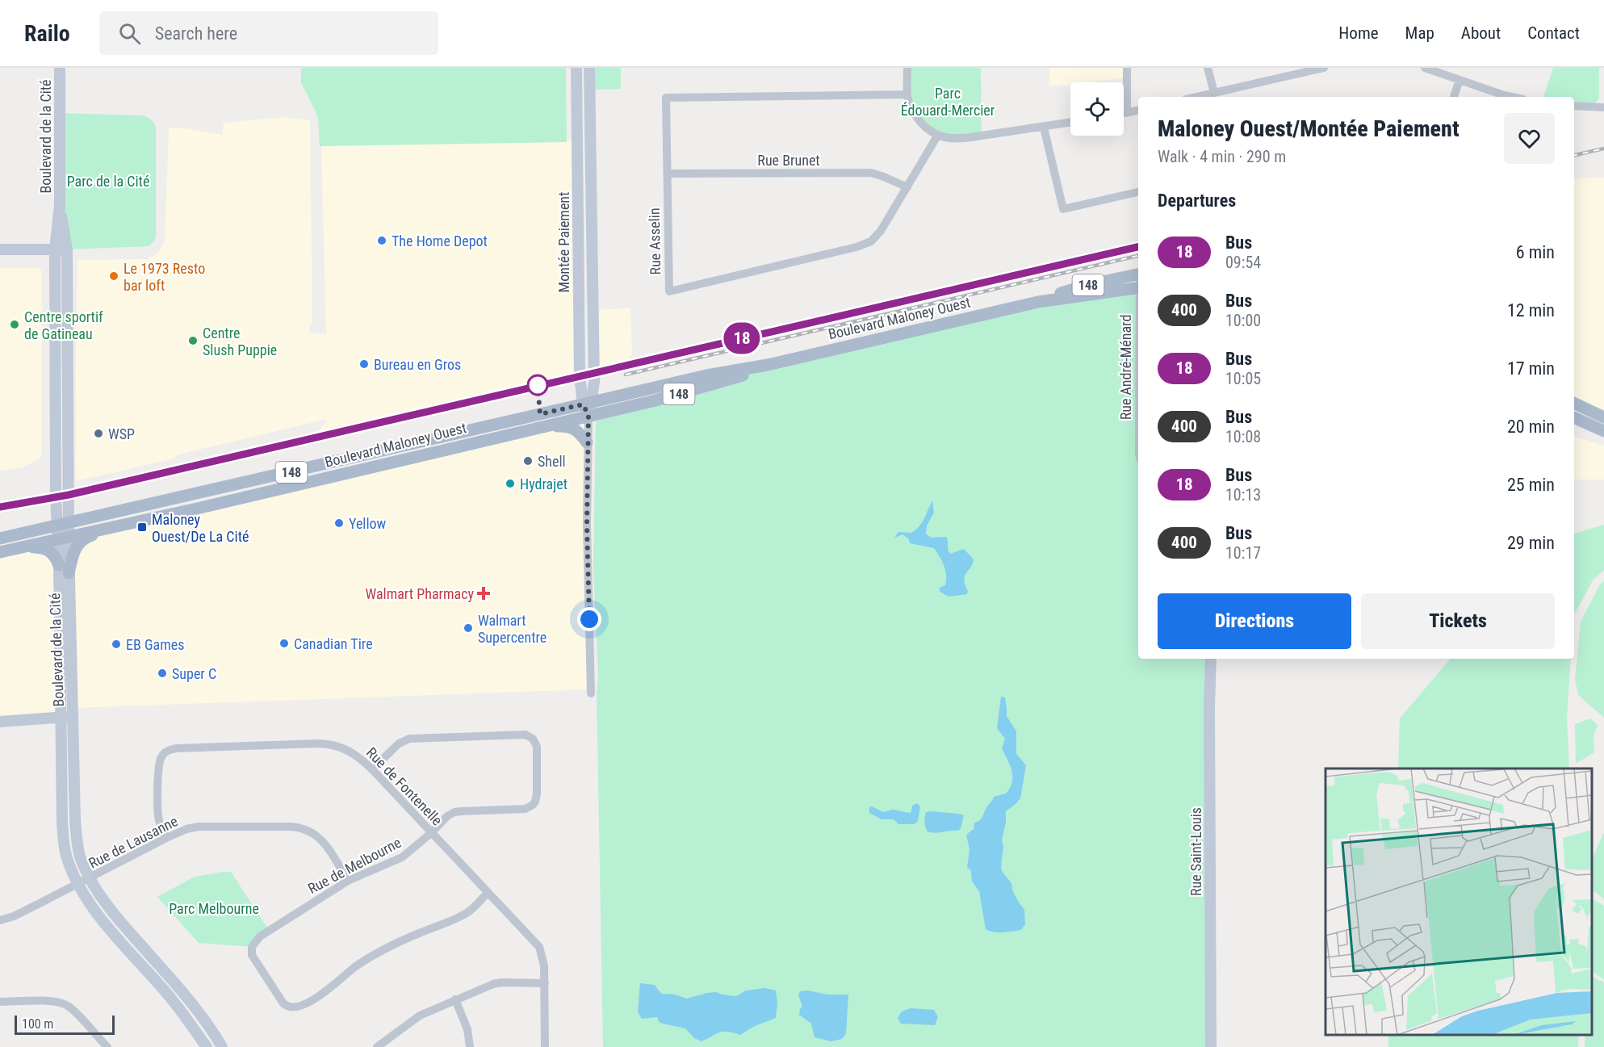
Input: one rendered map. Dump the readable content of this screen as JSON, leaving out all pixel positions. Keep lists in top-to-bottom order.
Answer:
{
  "streets": {
    "main road": ["148", "Boulevard Maloney Ouest"],
    "street": [
      "Boulevard de la Cité",
      "Rue Brunet",
      "Rue Asselin",
      "Montée Paiement",
      "Rue de Fontenelle",
      "Rue de Lausanne",
      "Rue Saint-Louis",
      "Rue de Melbourne"
    ]
  },
  "crossings": [
    ["Boulevard de la Cité", "Boulevard Maloney Ouest"],
    ["Boulevard de la Cité", "Rue de Lausanne"],
    ["Rue Brunet", "Rue Asselin"],
    ["Montée Paiement", "Boulevard Maloney Ouest"],
    ["Rue de Fontenelle", "Rue de Lausanne"],
    ["Rue de Fontenelle", "Rue de Melbourne"],
    ["Rue de Lausanne", "Rue de Melbourne"]
  ],
  "parks": ["Parc Édouard-Mercier", "Parc de la Cité", "Parc Melbourne"],
  "places": {
    "other": [
      "The Home Depot",
      "Le 1973 Resto bar loft",
      "Centre sportif de Gatineau",
      "Centre Slush Puppie",
      "Bureau en Gros",
      "WSP",
      "Shell",
      "Hydrajet",
      "Yellow",
      "Walmart Supercentre",
      "Canadian Tire",
      "EB Games",
      "Super C"
    ],
    "transit": ["Maloney Ouest/De La Cité"],
    "health": ["Walmart Pharmacy"]
  },
  "lines": ["bus line 18"],
  "scale_bar": "100 m",
  "page": {
    "header": "Railo",
    "search": "Search here",
    "nav": [
      "Home",
      "Map",
      "About",
      "Contact"
    ],
    "on_map": "18",
    "heading": [
      ["Maloney Ouest/Montée Paiement", "Walk · 4 min · 290 m"],
      "Departures"
    ],
    "list": [
      {
        "mark": "18",
        "name": "Bus",
        "note": "09:54",
        "value": "6 min"
      },
      {
        "mark": "400",
        "name": "Bus",
        "note": "10:00",
        "value": "12 min"
      },
      {
        "mark": "18",
        "name": "Bus",
        "note": "10:05",
        "value": "17 min"
      },
      {
        "mark": "400",
        "name": "Bus",
        "note": "10:08",
        "value": "20 min"
      },
      {
        "mark": "18",
        "name": "Bus",
        "note": "10:13",
        "value": "25 min"
      },
      {
        "mark": "400",
        "name": "Bus",
        "note": "10:17",
        "value": "29 min"
      }
    ],
    "buttons": ["Directions", "Tickets"],
    "scale": "100 m"
  }
}
